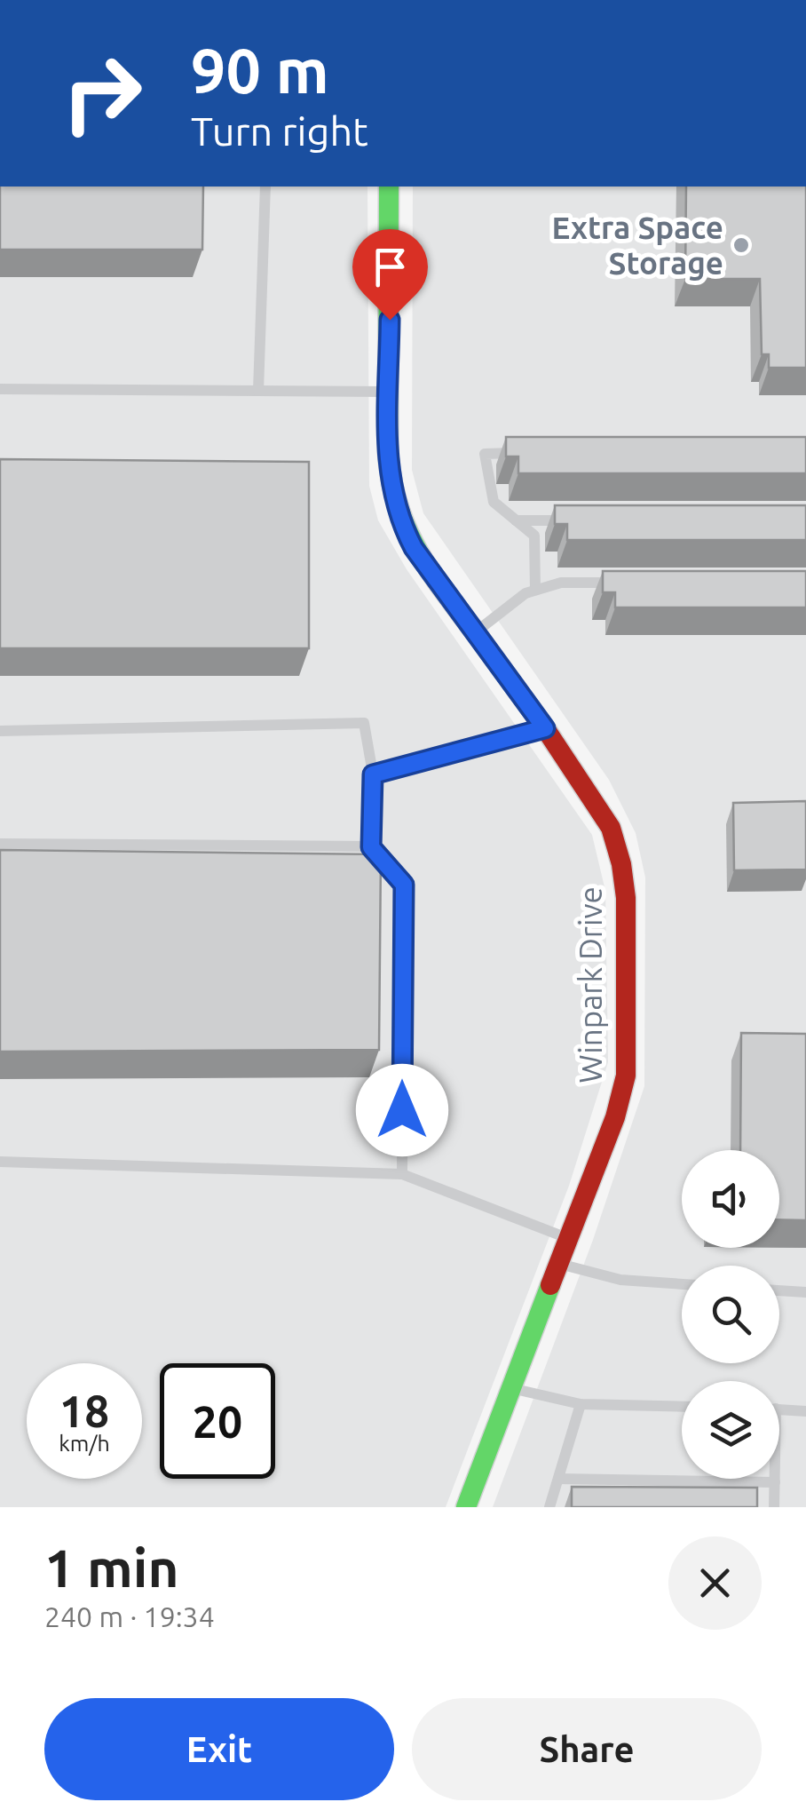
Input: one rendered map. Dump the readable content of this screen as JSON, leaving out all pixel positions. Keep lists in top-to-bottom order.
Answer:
{
  "streets": {
    "street": ["Winpark Drive"]
  },
  "places": ["Extra Space Storage"],
  "page": {
    "turn": ["90 m", "Turn right"],
    "speed": "18 km/h",
    "limit": "20",
    "heading": ["1 min", "240 m · 19:34"],
    "buttons": ["Exit", "Share"]
  }
}
